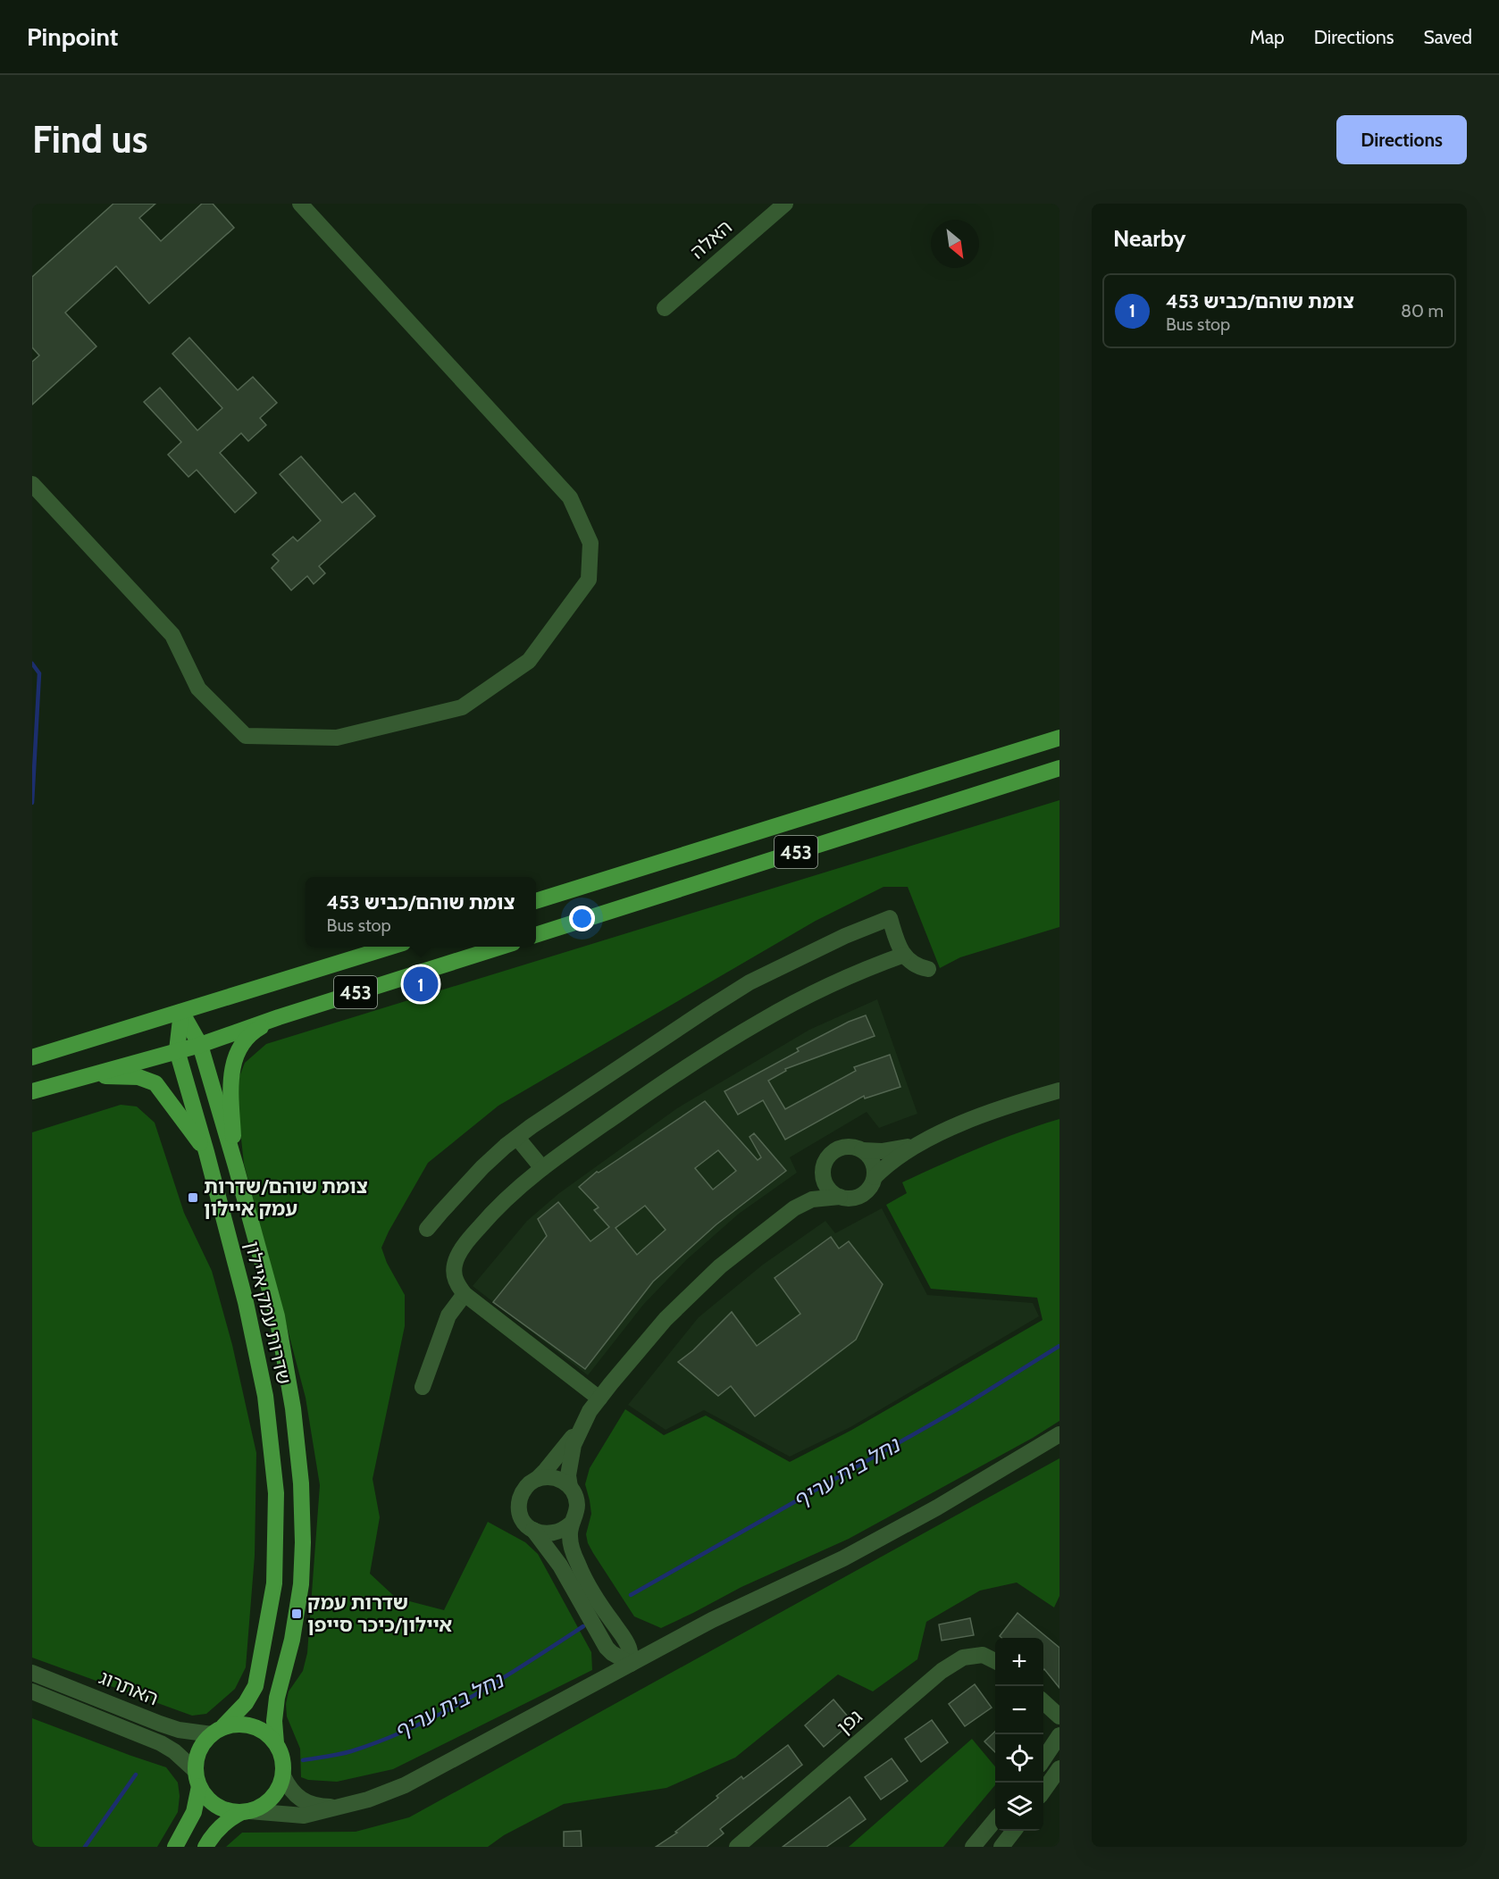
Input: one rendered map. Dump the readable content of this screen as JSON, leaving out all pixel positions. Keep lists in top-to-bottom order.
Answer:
{
  "streets": {
    "main road": ["453", "שדרות עמק איילון"],
    "street": ["האלה", "האתרוג", "גפן"]
  },
  "crossings": [
    ["453", "שדרות עמק איילון"],
    ["שדרות עמק איילון", "האתרוג"]
  ],
  "water": ["נחל בית עריף"],
  "places": {
    "transit": ["צומת שוהם/שדרות עמק איילון", "שדרות עמק איילון/כיכר סייפן"]
  },
  "north": "bottom right",
  "page": {
    "header": "Pinpoint",
    "nav": ["Map", "Directions", "Saved"],
    "buttons": "Directions",
    "title": "Find us",
    "heading": "Nearby",
    "list": [
      {
        "mark": "1",
        "name": "צומת שוהם/כביש 453",
        "note": "Bus stop",
        "value": "80 m"
      }
    ],
    "popup": ["צומת שוהם/כביש 453", "Bus stop"],
    "pins": "1",
    "map_buttons": ["+", "−"]
  }
}
